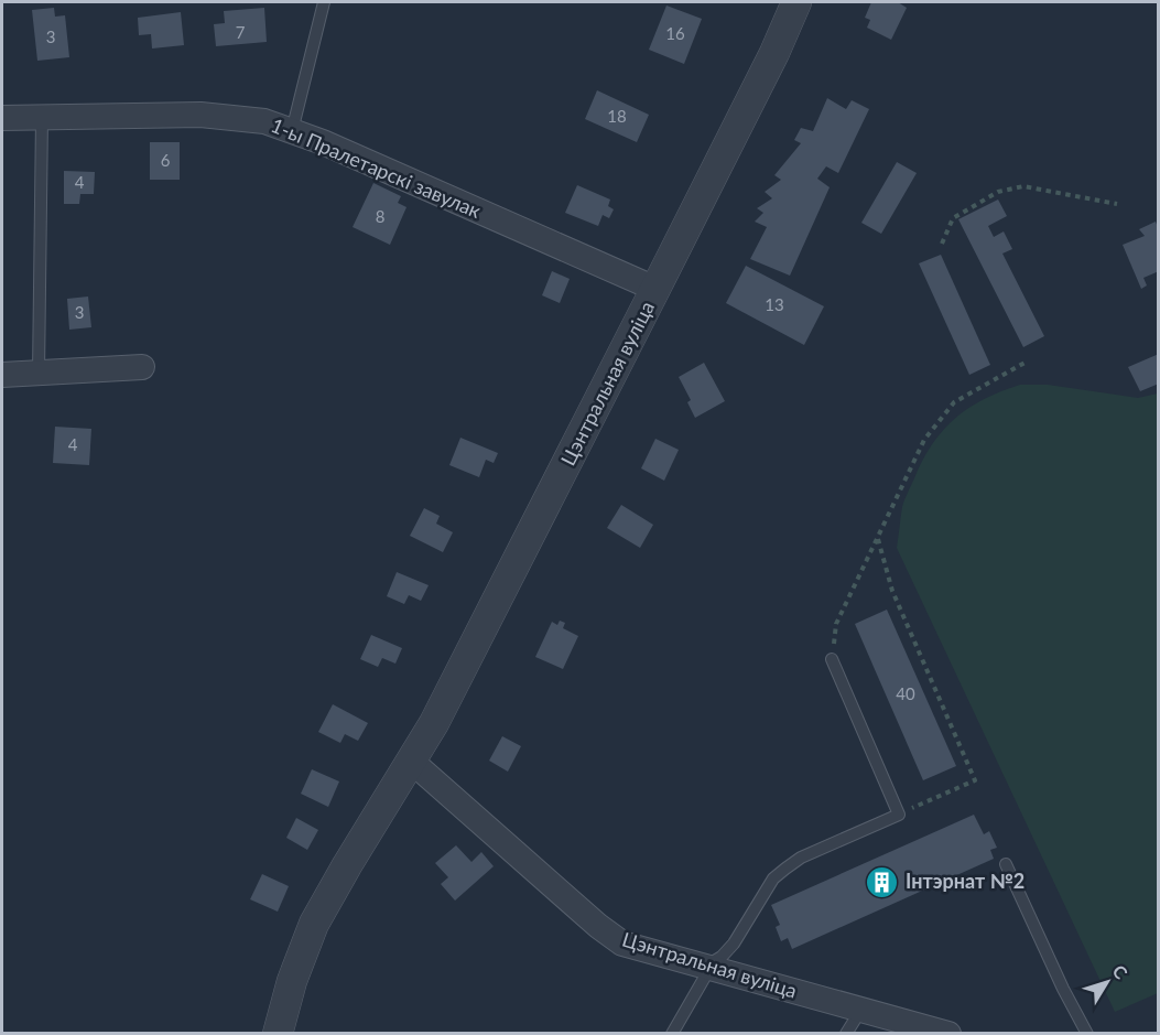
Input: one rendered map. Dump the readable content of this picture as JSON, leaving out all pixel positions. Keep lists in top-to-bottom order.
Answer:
{
  "streets": {
    "street": ["1-ы Пралетарскі завулак", "Цэнтральная вуліца"]
  },
  "crossings": [
    ["1-ы Пралетарскі завулак", "Цэнтральная вуліца"]
  ],
  "places": {
    "building": ["Інтэрнат №2"]
  },
  "house_numbers": [
    "7",
    "16",
    "3",
    "18",
    "6",
    "4",
    "8",
    "13",
    "3",
    "4",
    "40"
  ],
  "north": "top right"
}
